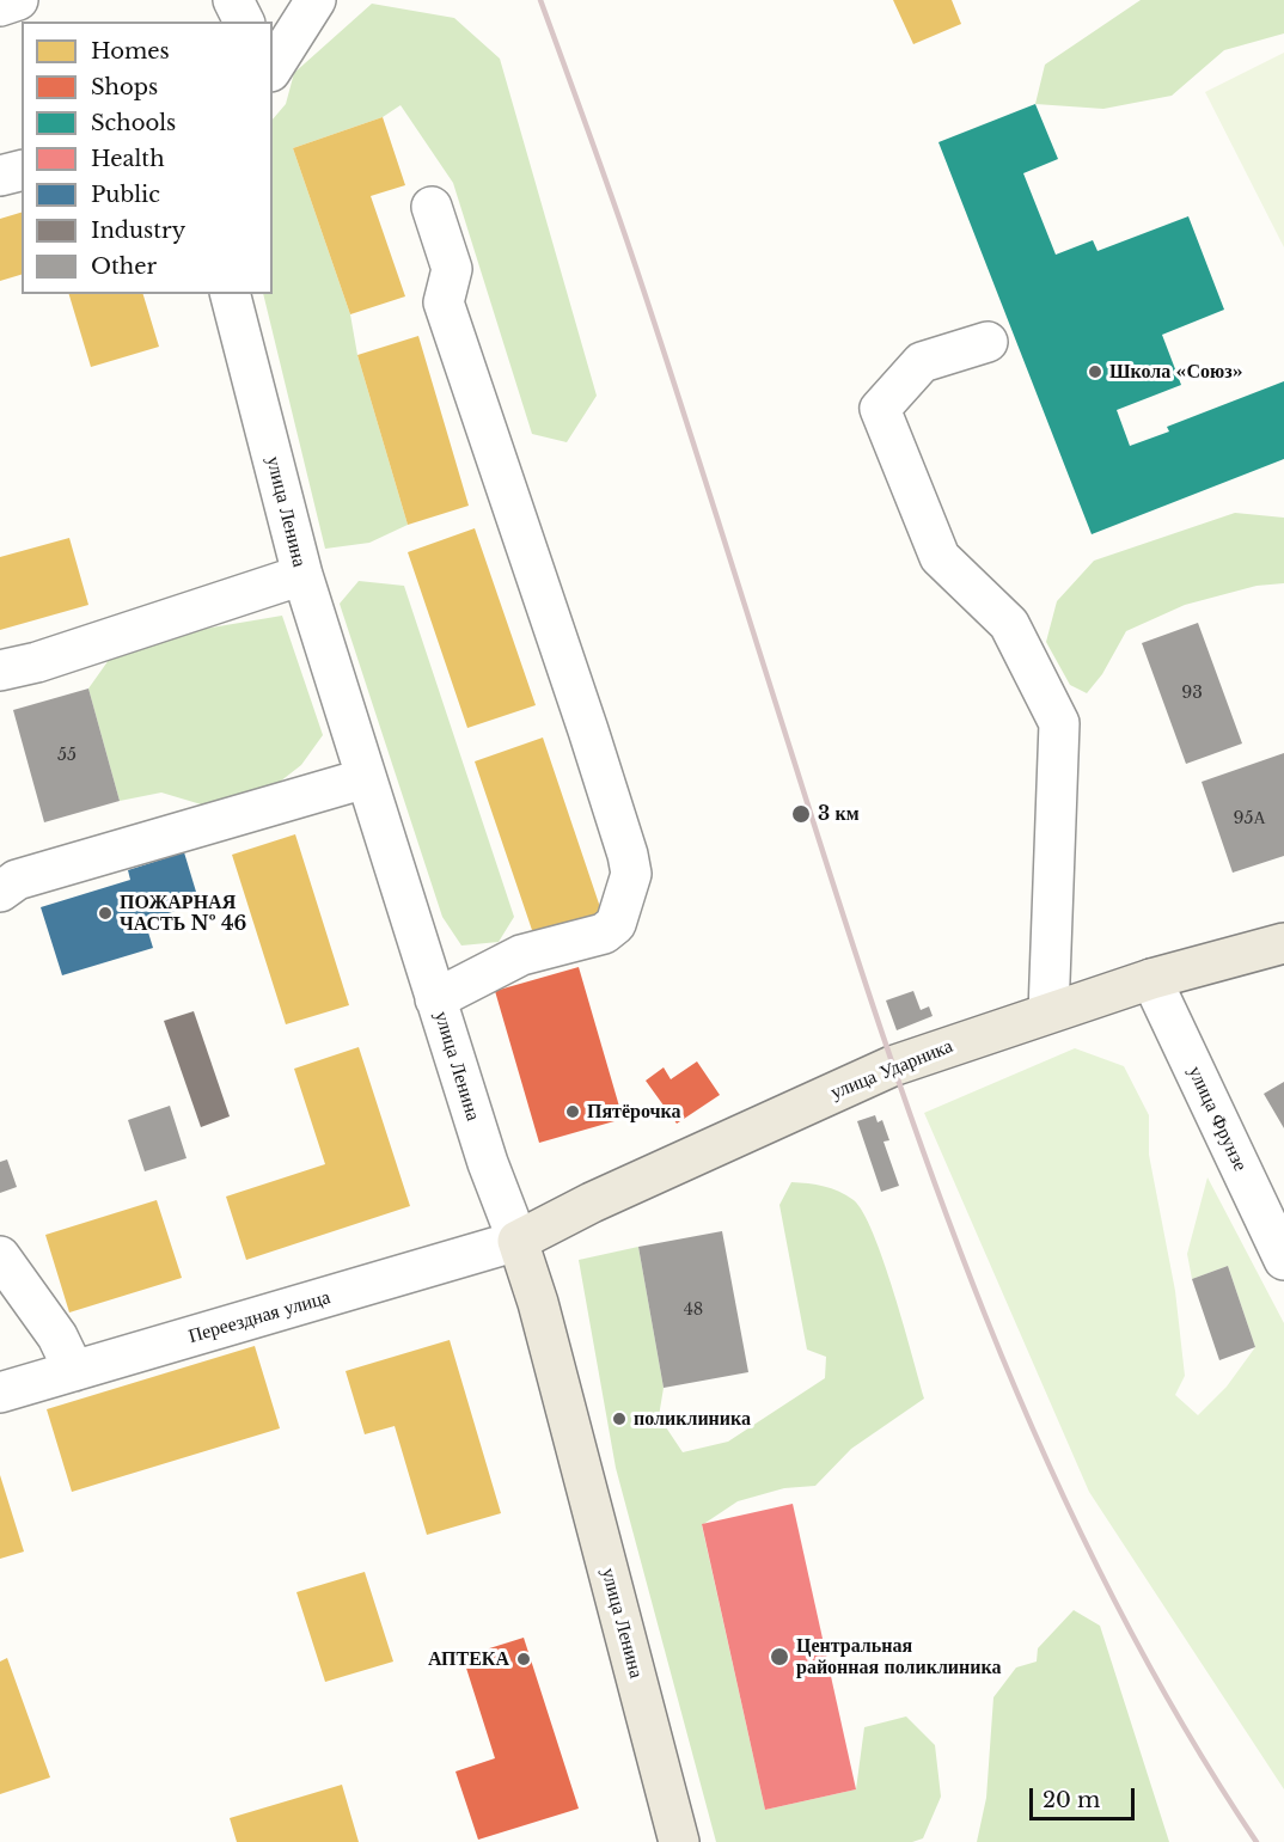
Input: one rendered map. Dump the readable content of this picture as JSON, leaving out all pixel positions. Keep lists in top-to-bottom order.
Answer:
{
  "streets": {
    "main road": ["улица Ленина", "улица Ударника"],
    "street": ["улица Фрунзе", "Переездная улица"]
  },
  "crossings": [
    ["улица Ленина", "улица Ударника"],
    ["улица Ленина", "Переездная улица"],
    ["улица Ударника", "улица Фрунзе"],
    ["улица Ударника", "Переездная улица"]
  ],
  "places": [
    "Школа «Союз»",
    "3 км",
    "ПОЖАРНАЯ ЧАСТЬ № 46",
    "Пятёрочка",
    "поликлиника",
    "Центральная районная поликлиника",
    "АПТЕКА"
  ],
  "house_numbers": [
    "93",
    "55",
    "95А",
    "48"
  ],
  "legend": [
    "Homes",
    "Shops",
    "Schools",
    "Health",
    "Public",
    "Industry",
    "Other"
  ],
  "scale_bar": "20 m"
}
